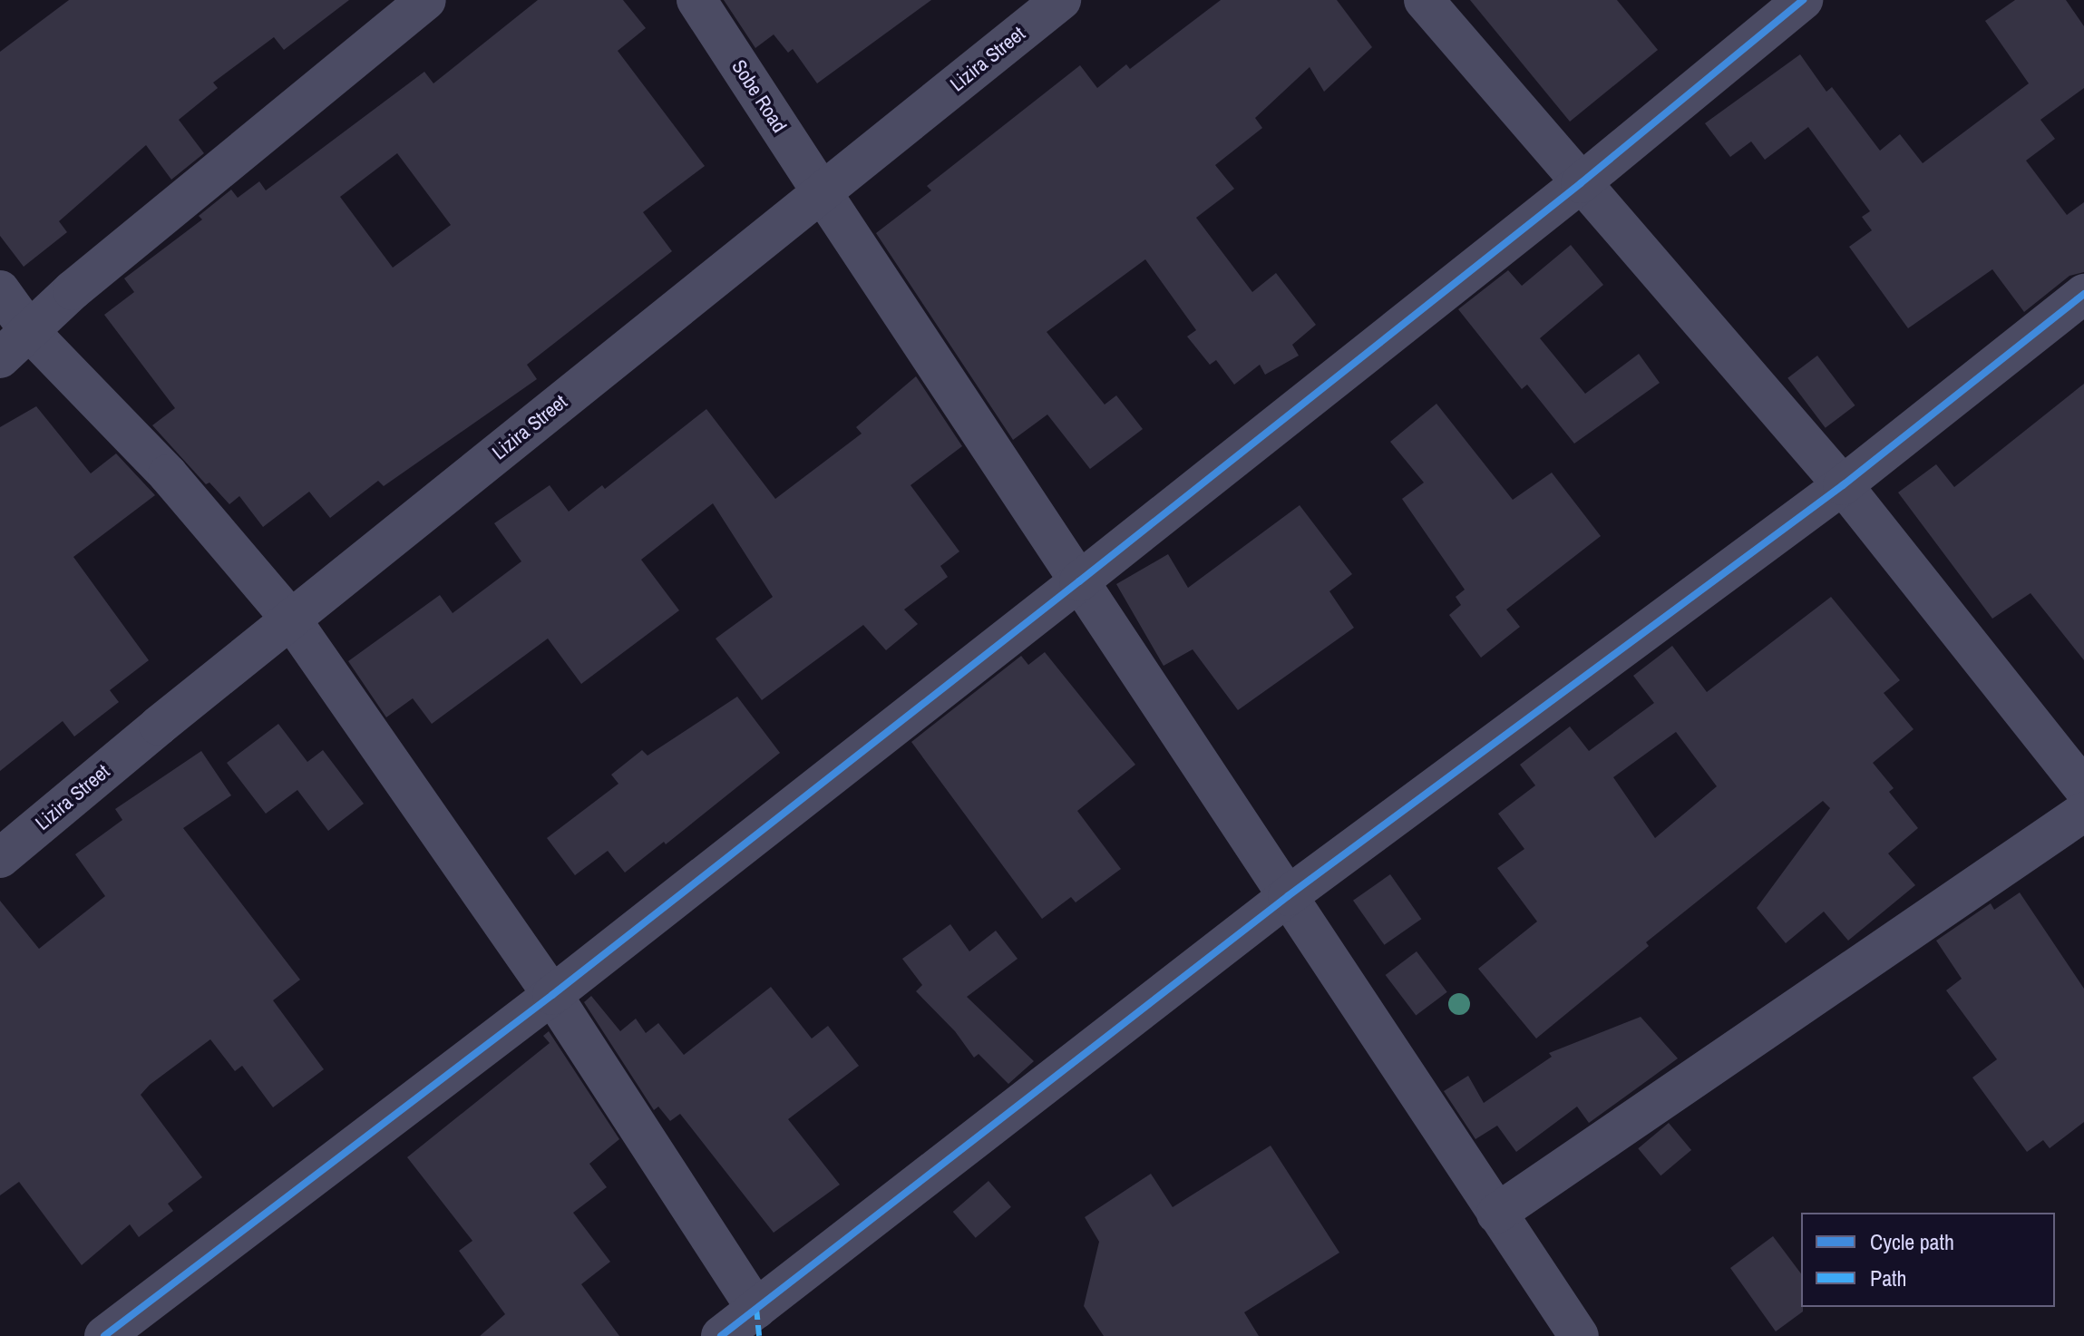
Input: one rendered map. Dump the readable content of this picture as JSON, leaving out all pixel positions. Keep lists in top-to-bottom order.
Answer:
{
  "streets": {
    "street": ["Lizira Street", "Sobe Road"]
  },
  "crossings": [
    ["Lizira Street", "Sobe Road"]
  ],
  "legend": ["Cycle path", "Path"]
}
